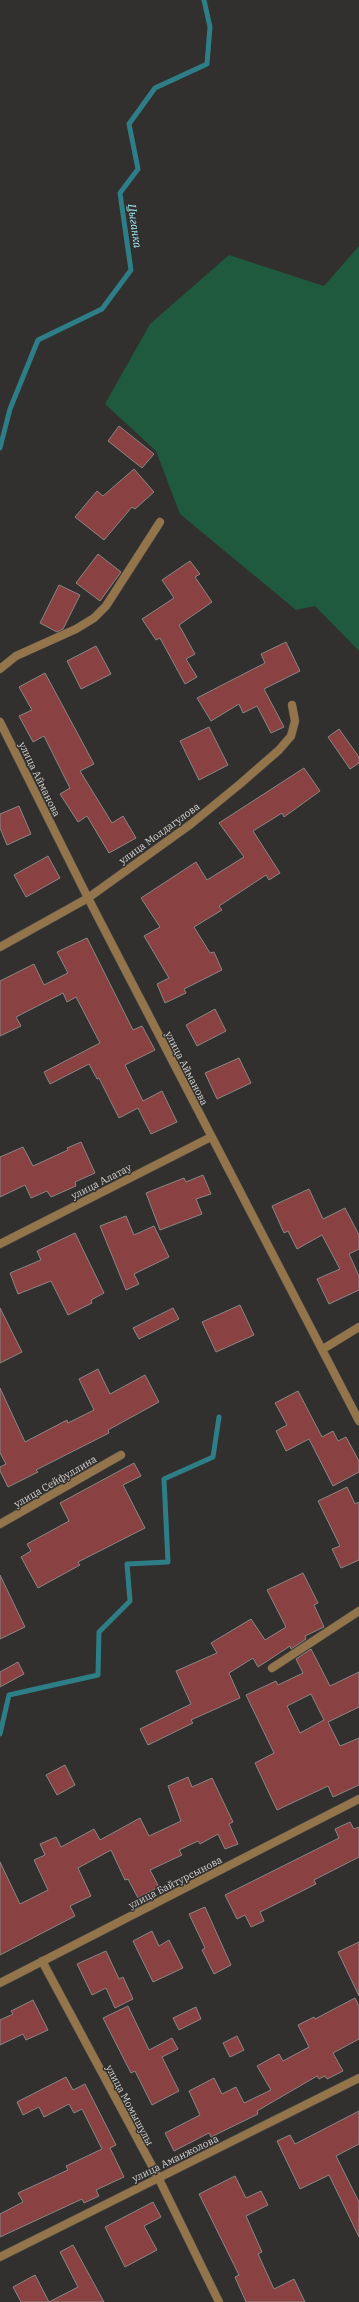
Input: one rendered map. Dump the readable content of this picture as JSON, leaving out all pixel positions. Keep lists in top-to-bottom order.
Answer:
{
  "streets": {
    "street": [
      "улица Айманова",
      "улица Молдагулова",
      "улица Алатау",
      "улица Сейфуллина",
      "улица Байтурсынова",
      "улица Момышулы",
      "улица Аманжолова"
    ]
  },
  "crossings": [
    ["улица Айманова", "улица Молдагулова"],
    ["улица Айманова", "улица Алатау"],
    ["улица Байтурсынова", "улица Момышулы"],
    ["улица Момышулы", "улица Аманжолова"]
  ],
  "water": ["Цыганка"]
}
